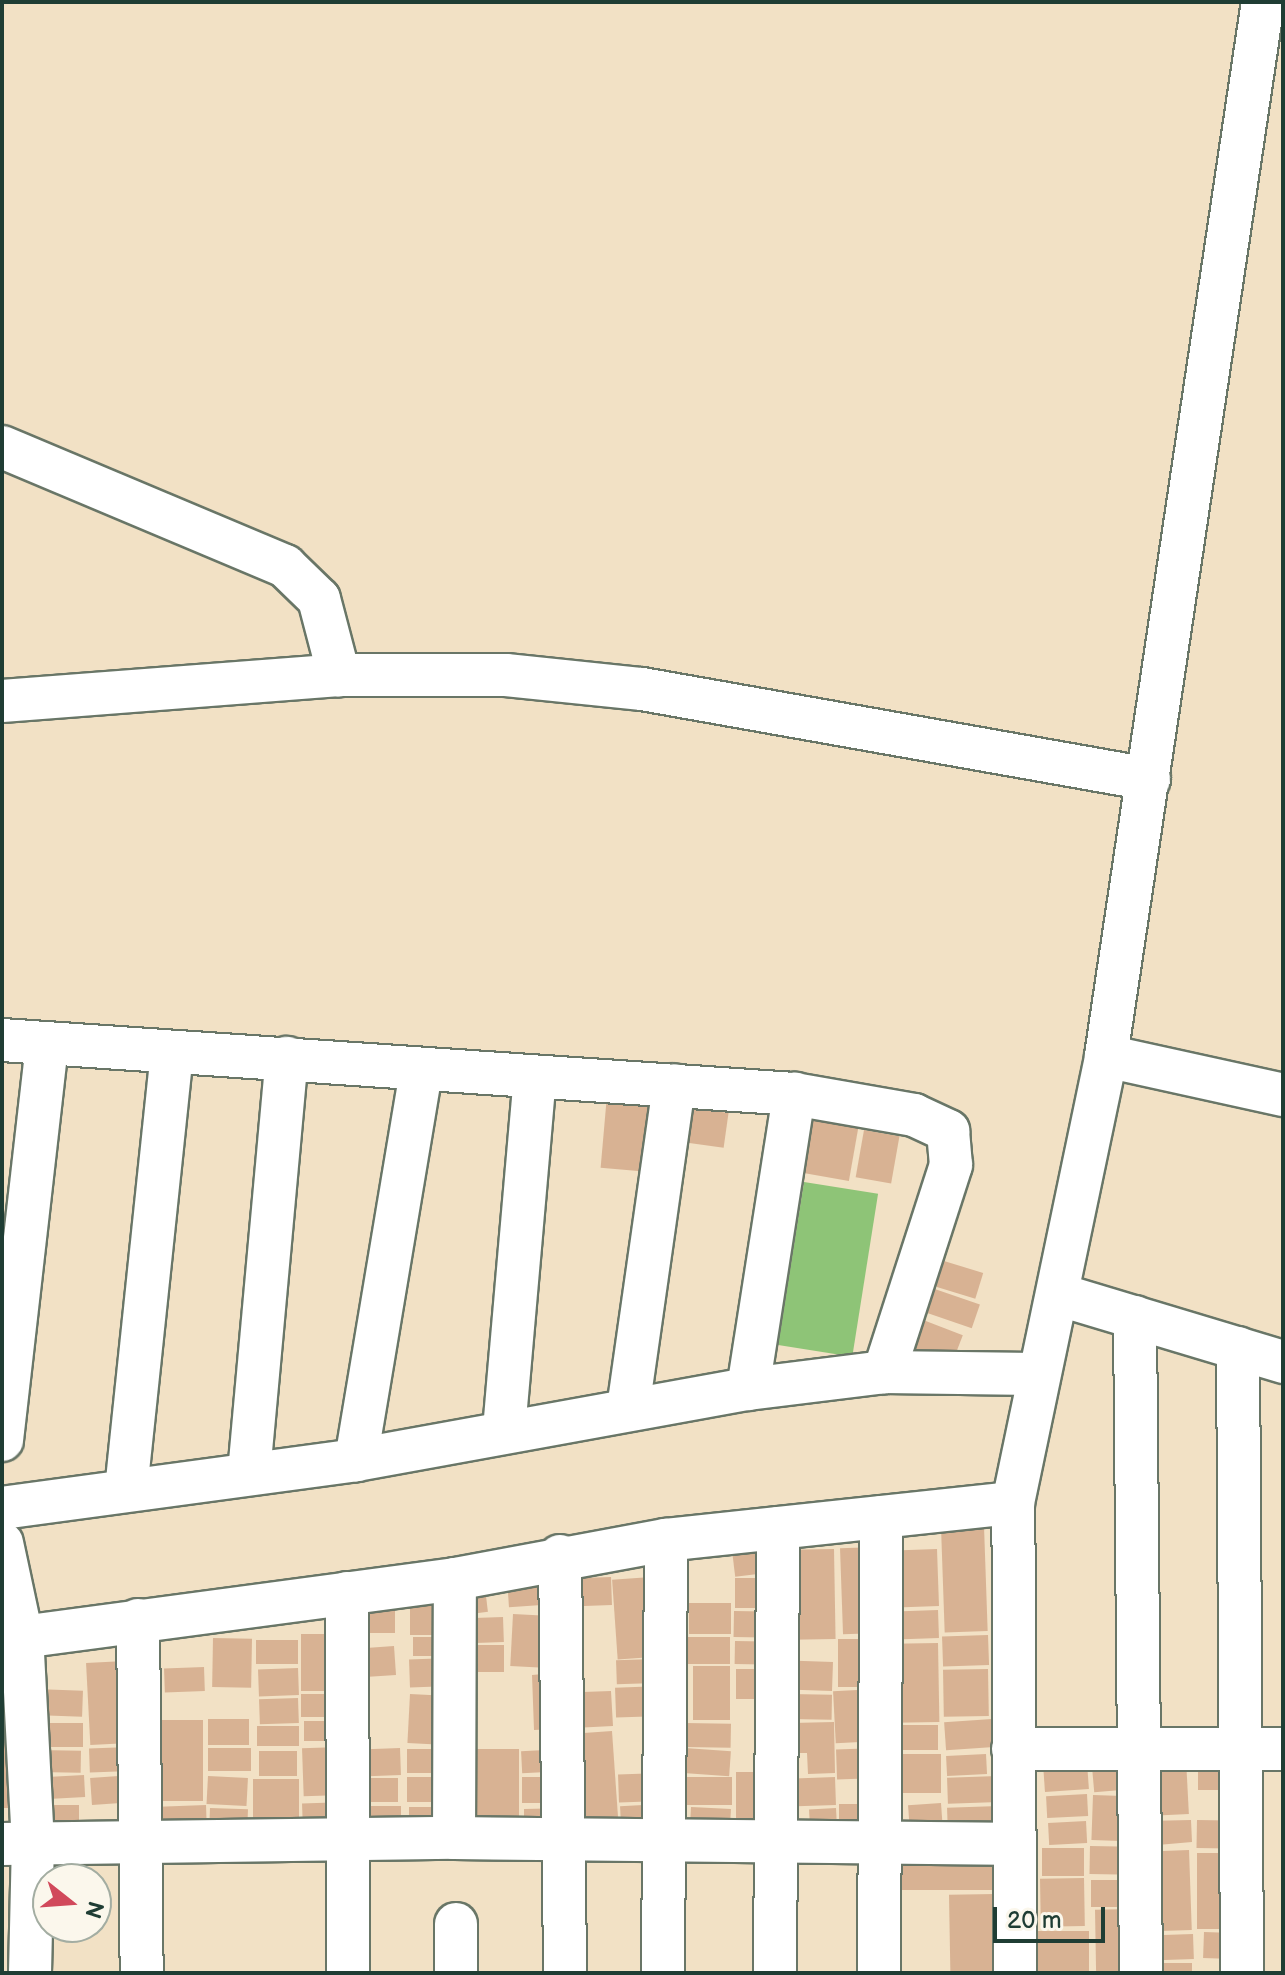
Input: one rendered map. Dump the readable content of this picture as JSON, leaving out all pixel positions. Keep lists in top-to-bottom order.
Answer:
{
  "scale_bar": "20 m",
  "north": "right"
}
